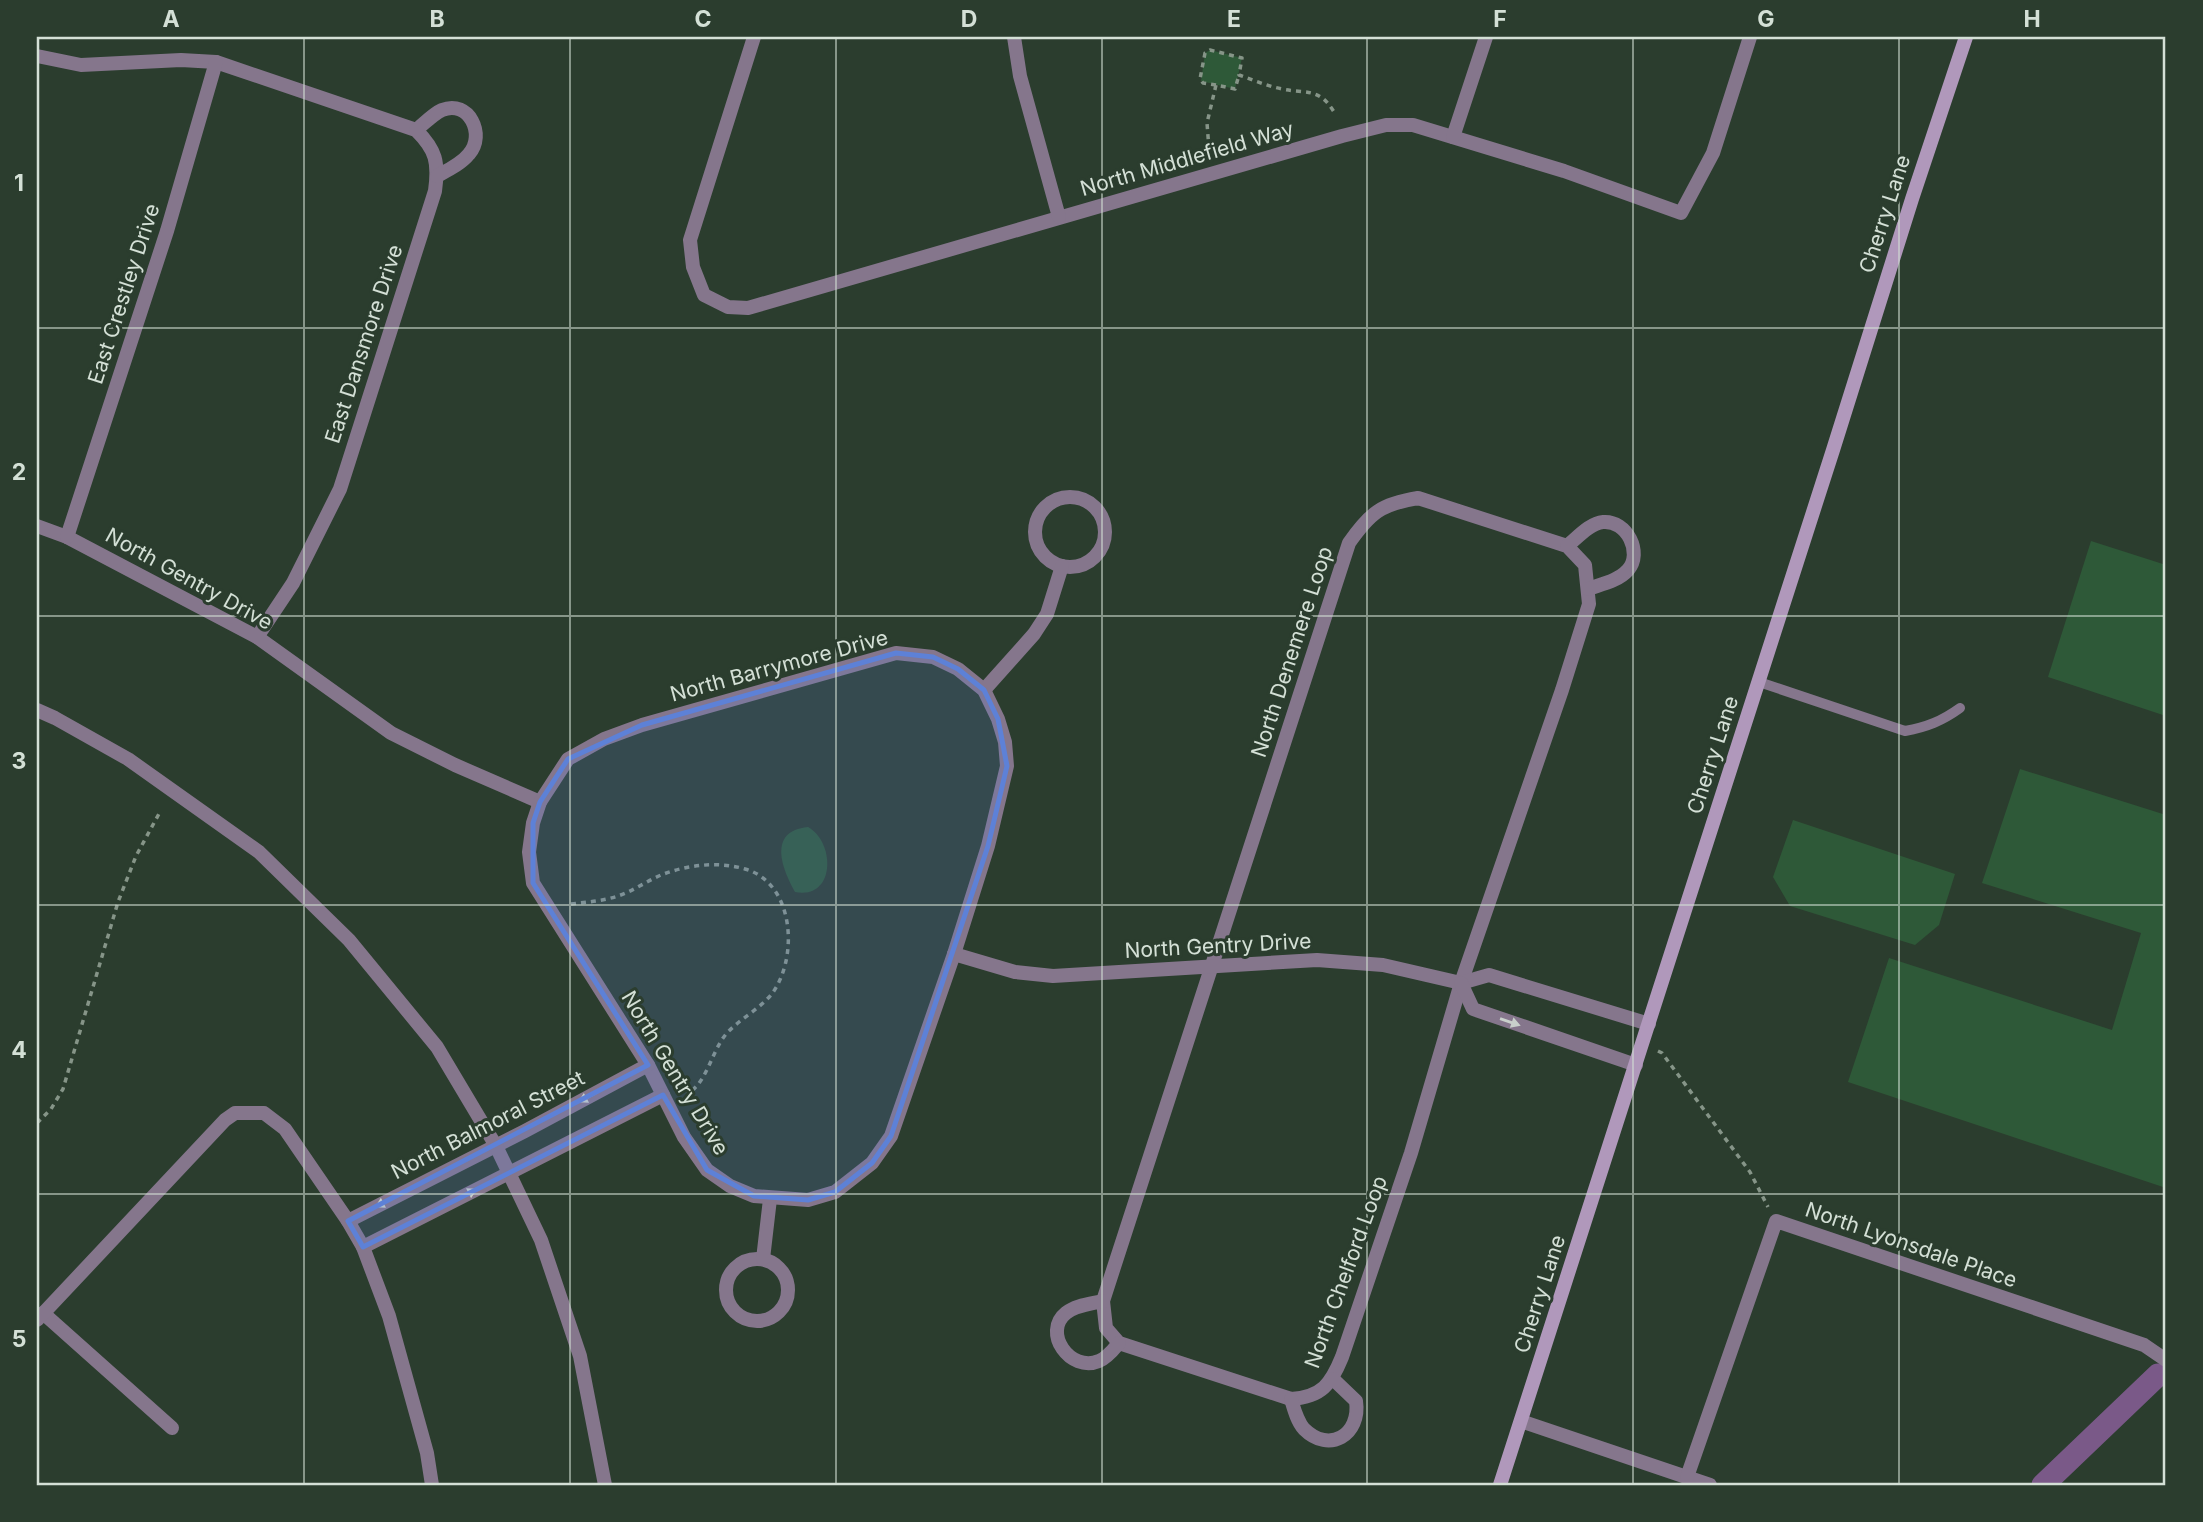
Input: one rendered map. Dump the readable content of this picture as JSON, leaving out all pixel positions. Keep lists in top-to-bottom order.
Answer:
{
  "streets": {
    "main road": ["Cherry Lane"],
    "street": [
      "North Middlefield Way",
      "East Crestley Drive",
      "East Dansmore Drive",
      "North Gentry Drive",
      "North Denemere Loop",
      "North Barrymore Drive",
      "North Balmoral Street",
      "North Lyonsdale Place",
      "North Chelford Loop"
    ]
  },
  "crossings": [
    ["Cherry Lane", "North Gentry Drive"],
    ["East Crestley Drive", "North Gentry Drive"],
    ["East Dansmore Drive", "North Gentry Drive"],
    ["North Gentry Drive", "North Denemere Loop"],
    ["North Gentry Drive", "North Barrymore Drive"],
    ["North Gentry Drive", "North Balmoral Street"],
    ["North Gentry Drive", "North Chelford Loop"]
  ],
  "grid": {
    "columns": [
      "A",
      "B",
      "C",
      "D",
      "E",
      "F",
      "G",
      "H"
    ],
    "rows": [
      "1",
      "2",
      "3",
      "4",
      "5"
    ]
  }
}
